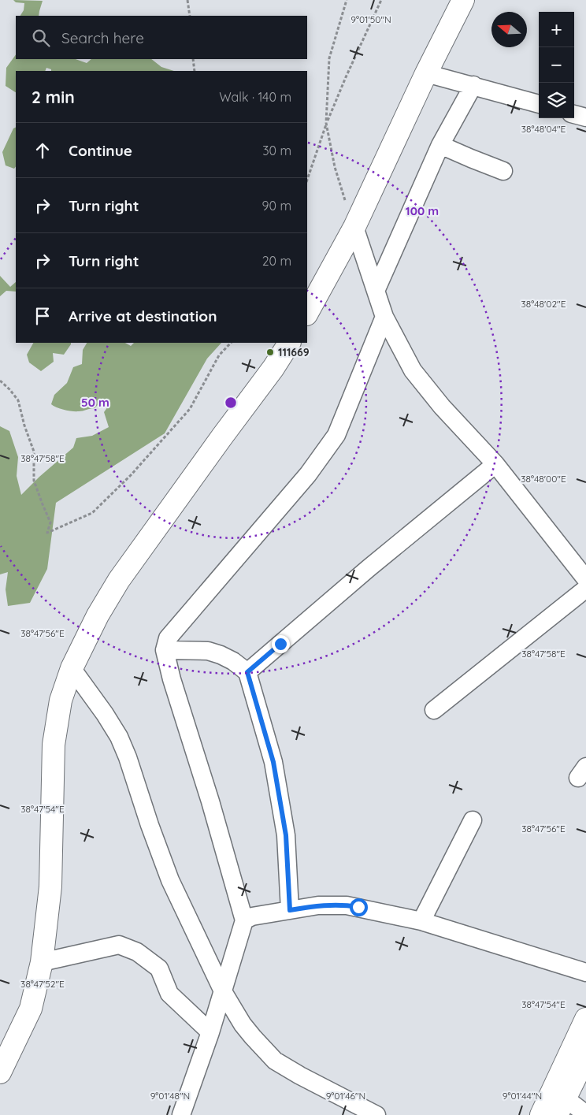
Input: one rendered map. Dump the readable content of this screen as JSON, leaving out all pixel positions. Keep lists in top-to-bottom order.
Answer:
{
  "places": ["111669"],
  "north": "left",
  "page": {
    "map_buttons": ["+", "−"],
    "search": "Search here",
    "heading": ["2 min", "Walk · 140 m"],
    "list": [
      ["Continue", "30 m"],
      ["Turn right", "90 m"],
      ["Turn right", "20 m"],
      "Arrive at destination"
    ]
  },
  "coordinates": [
    "9°01'50\"N",
    "38°48'04\"E",
    "38°48'02\"E",
    "38°47'58\"E",
    "38°48'00\"E",
    "38°47'56\"E",
    "38°47'54\"E",
    "38°47'52\"E",
    "9°01'48\"N",
    "9°01'46\"N",
    "9°01'44\"N"
  ],
  "rings": ["100 m", "50 m"]
}
